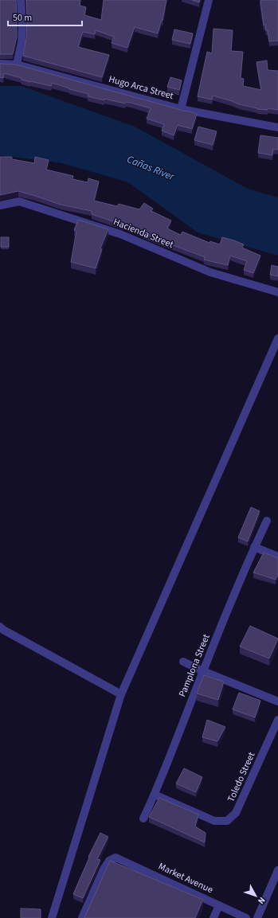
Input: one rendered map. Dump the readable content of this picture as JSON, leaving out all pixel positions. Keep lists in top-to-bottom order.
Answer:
{
  "streets": {
    "street": [
      "Hugo Arca Street",
      "Hacienda Street",
      "Pamplona Street",
      "Toledo Street",
      "Market Avenue"
    ]
  },
  "crossings": [
    ["Pamplona Street", "Toledo Street"]
  ],
  "water": ["Cañas River"],
  "scale_bar": "50 m",
  "north": "bottom right"
}
